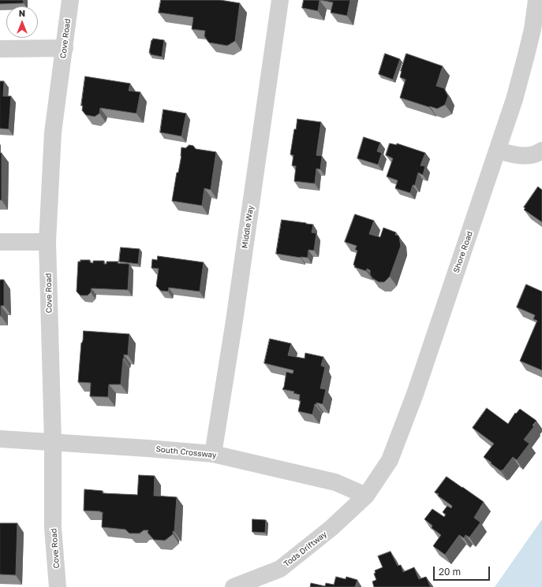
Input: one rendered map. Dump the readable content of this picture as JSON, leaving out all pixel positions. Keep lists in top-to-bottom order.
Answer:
{
  "streets": {
    "street": [
      "Cove Road",
      "Middle Way",
      "Shore Road",
      "South Crossway",
      "Tods Driftway"
    ]
  },
  "crossings": [
    ["Cove Road", "South Crossway"],
    ["Middle Way", "South Crossway"],
    ["Shore Road", "South Crossway"],
    ["Shore Road", "Tods Driftway"],
    ["South Crossway", "Tods Driftway"]
  ],
  "scale_bar": "20 m",
  "north": "top"
}
